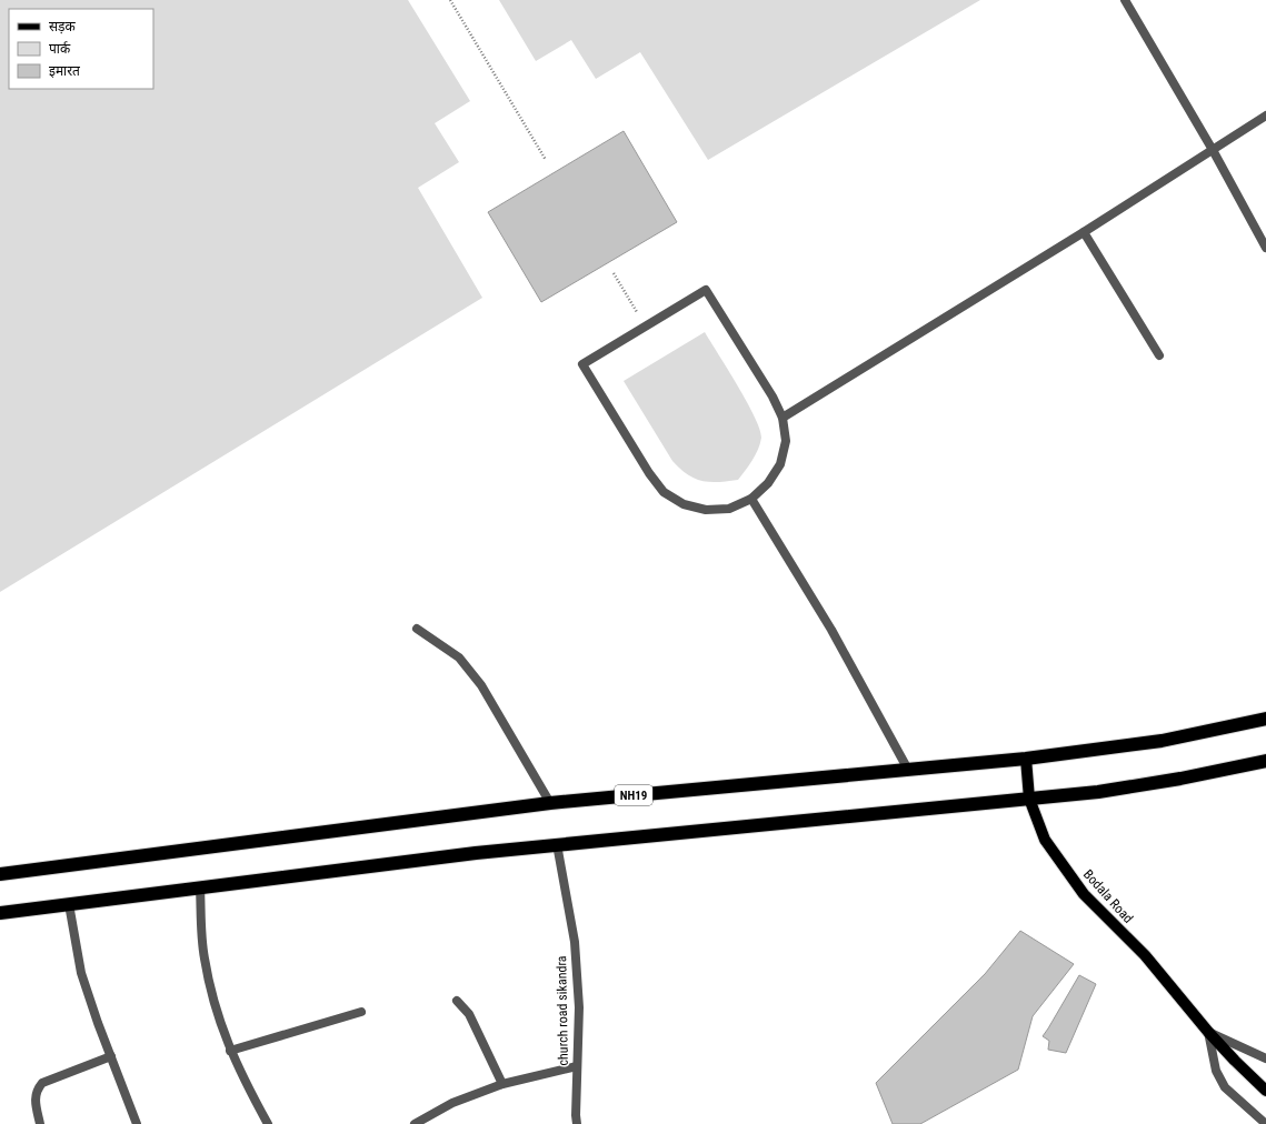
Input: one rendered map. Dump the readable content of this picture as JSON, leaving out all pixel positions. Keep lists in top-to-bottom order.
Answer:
{
  "streets": {
    "highway": ["NH19"],
    "main road": ["Bodala Road"],
    "street": ["church road sikandra"]
  },
  "crossings": [
    ["NH19", "Bodala Road"]
  ],
  "legend": ["सड़क", "पार्क", "इमारत"]
}
